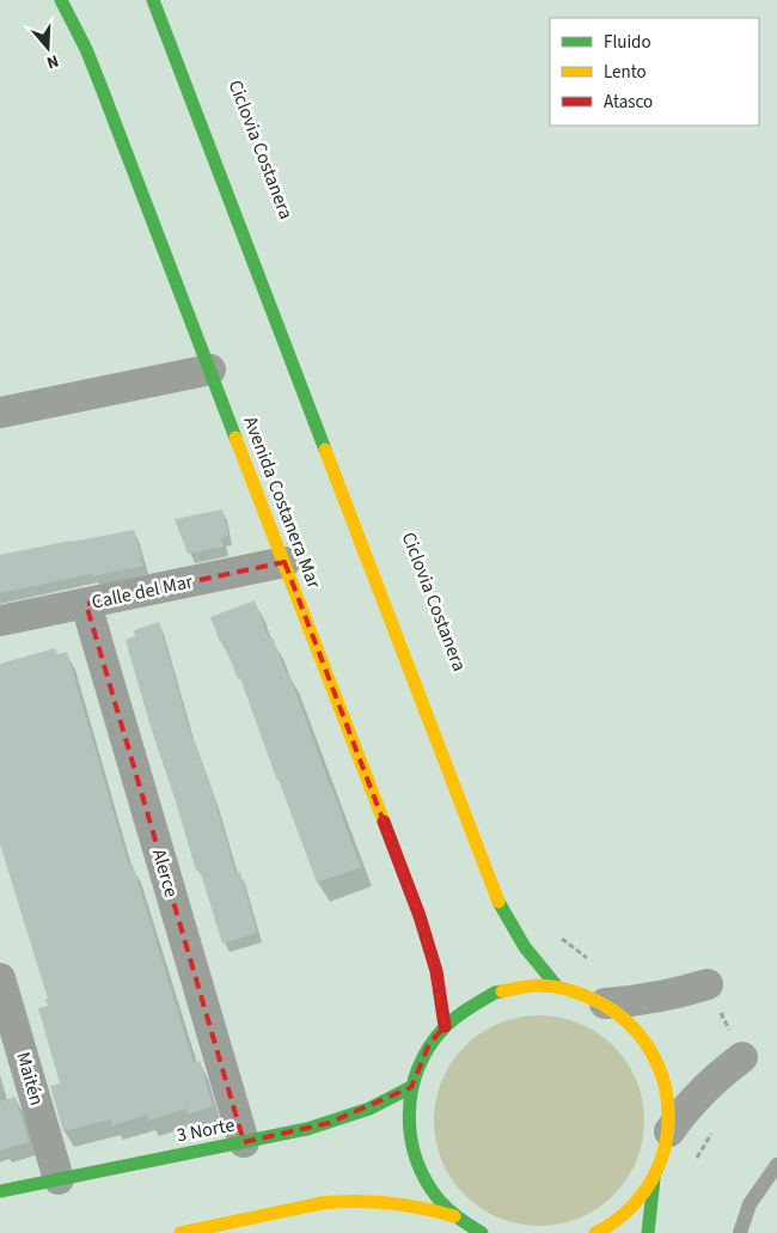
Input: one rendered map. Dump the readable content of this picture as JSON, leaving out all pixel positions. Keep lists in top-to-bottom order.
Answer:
{
  "streets": {
    "main road": ["Avenida Costanera Mar", "3 Norte"],
    "street": ["Calle del Mar", "Alerce", "Maitén"]
  },
  "crossings": [
    ["Avenida Costanera Mar", "Calle del Mar"],
    ["Calle del Mar", "Alerce"],
    ["Alerce", "3 Norte"],
    ["Maitén", "3 Norte"]
  ],
  "legend": ["Fluido", "Lento", "Atasco"],
  "north": "bottom"
}
